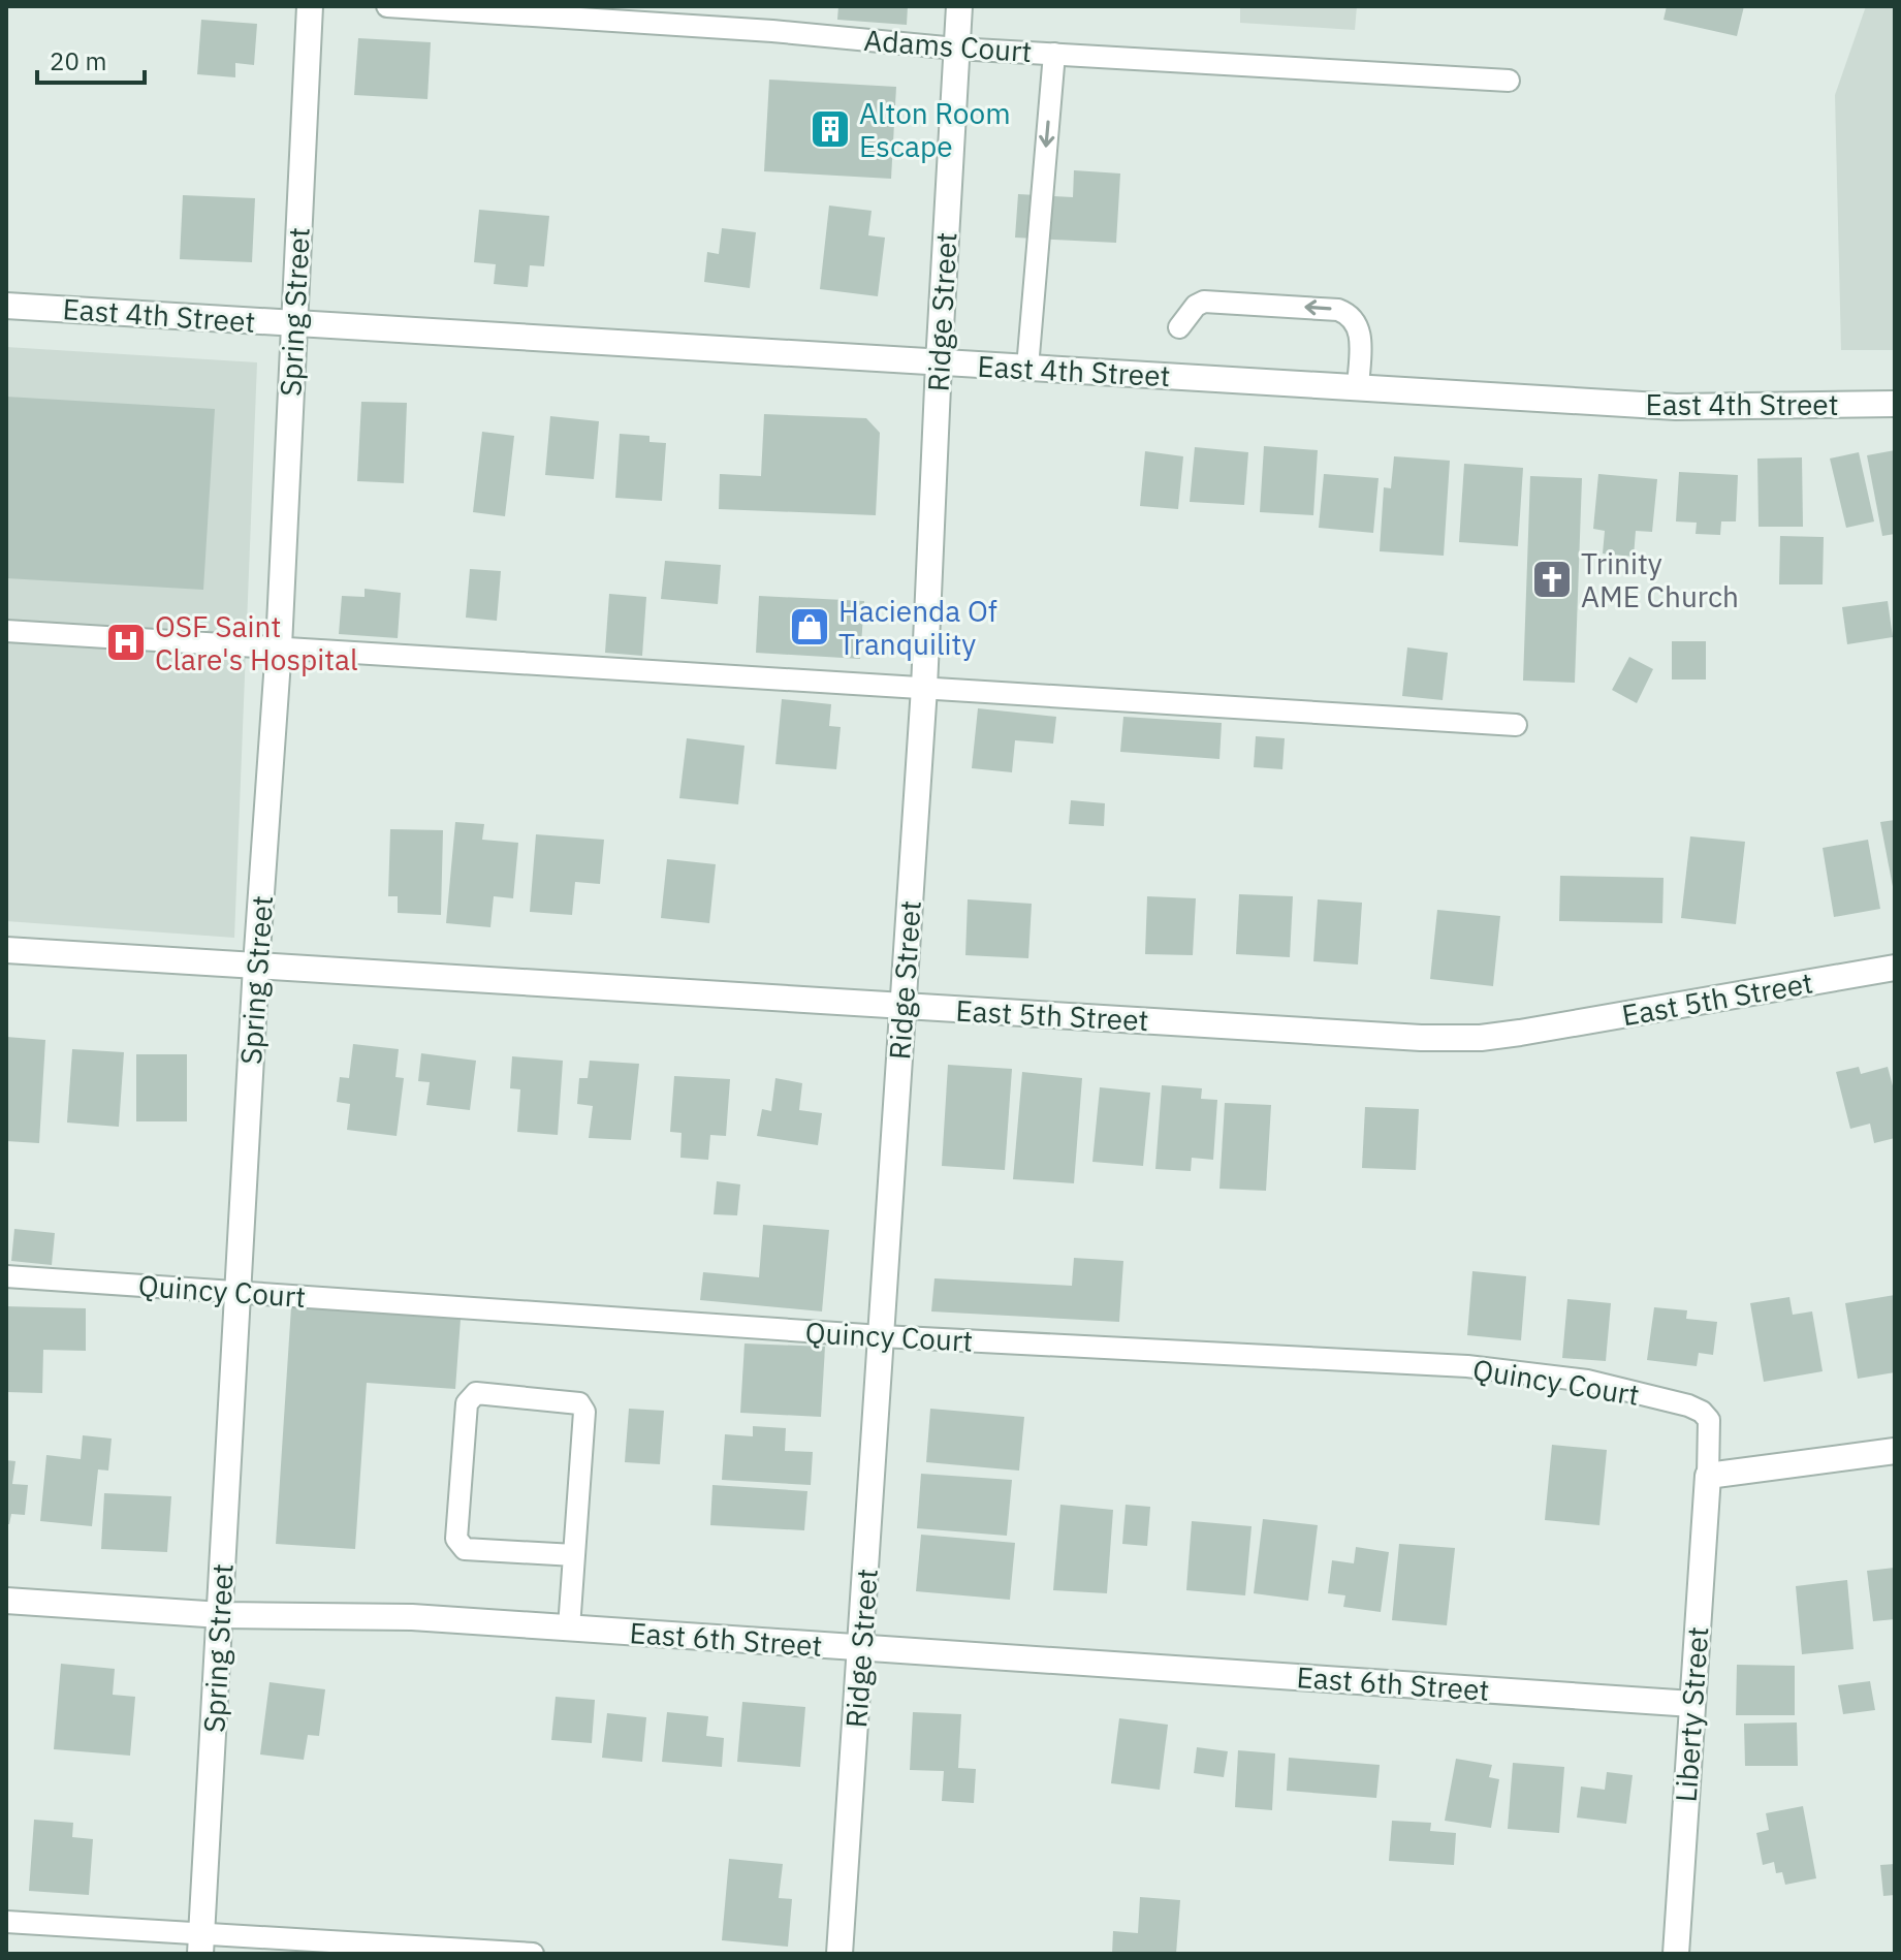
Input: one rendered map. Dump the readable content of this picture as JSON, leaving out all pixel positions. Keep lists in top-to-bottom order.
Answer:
{
  "streets": {
    "street": [
      "Spring Street",
      "Ridge Street",
      "East 4th Street",
      "East 5th Street",
      "East 6th Street",
      "Liberty Street"
    ],
    "lane": ["Adams Court", "Quincy Court"]
  },
  "crossings": [
    ["Adams Court", "Ridge Street"],
    ["Spring Street", "East 4th Street"],
    ["Spring Street", "East 5th Street"],
    ["Spring Street", "Quincy Court"],
    ["Spring Street", "East 6th Street"],
    ["Ridge Street", "East 4th Street"],
    ["Ridge Street", "East 5th Street"],
    ["Ridge Street", "Quincy Court"],
    ["Ridge Street", "East 6th Street"],
    ["Quincy Court", "Liberty Street"],
    ["East 6th Street", "Liberty Street"]
  ],
  "places": {
    "building": ["Alton Room Escape"],
    "church": ["Trinity AME Church"],
    "shop": ["Hacienda Of Tranquility"],
    "hospital": ["OSF Saint Clare's Hospital"]
  },
  "scale_bar": "20 m"
}
